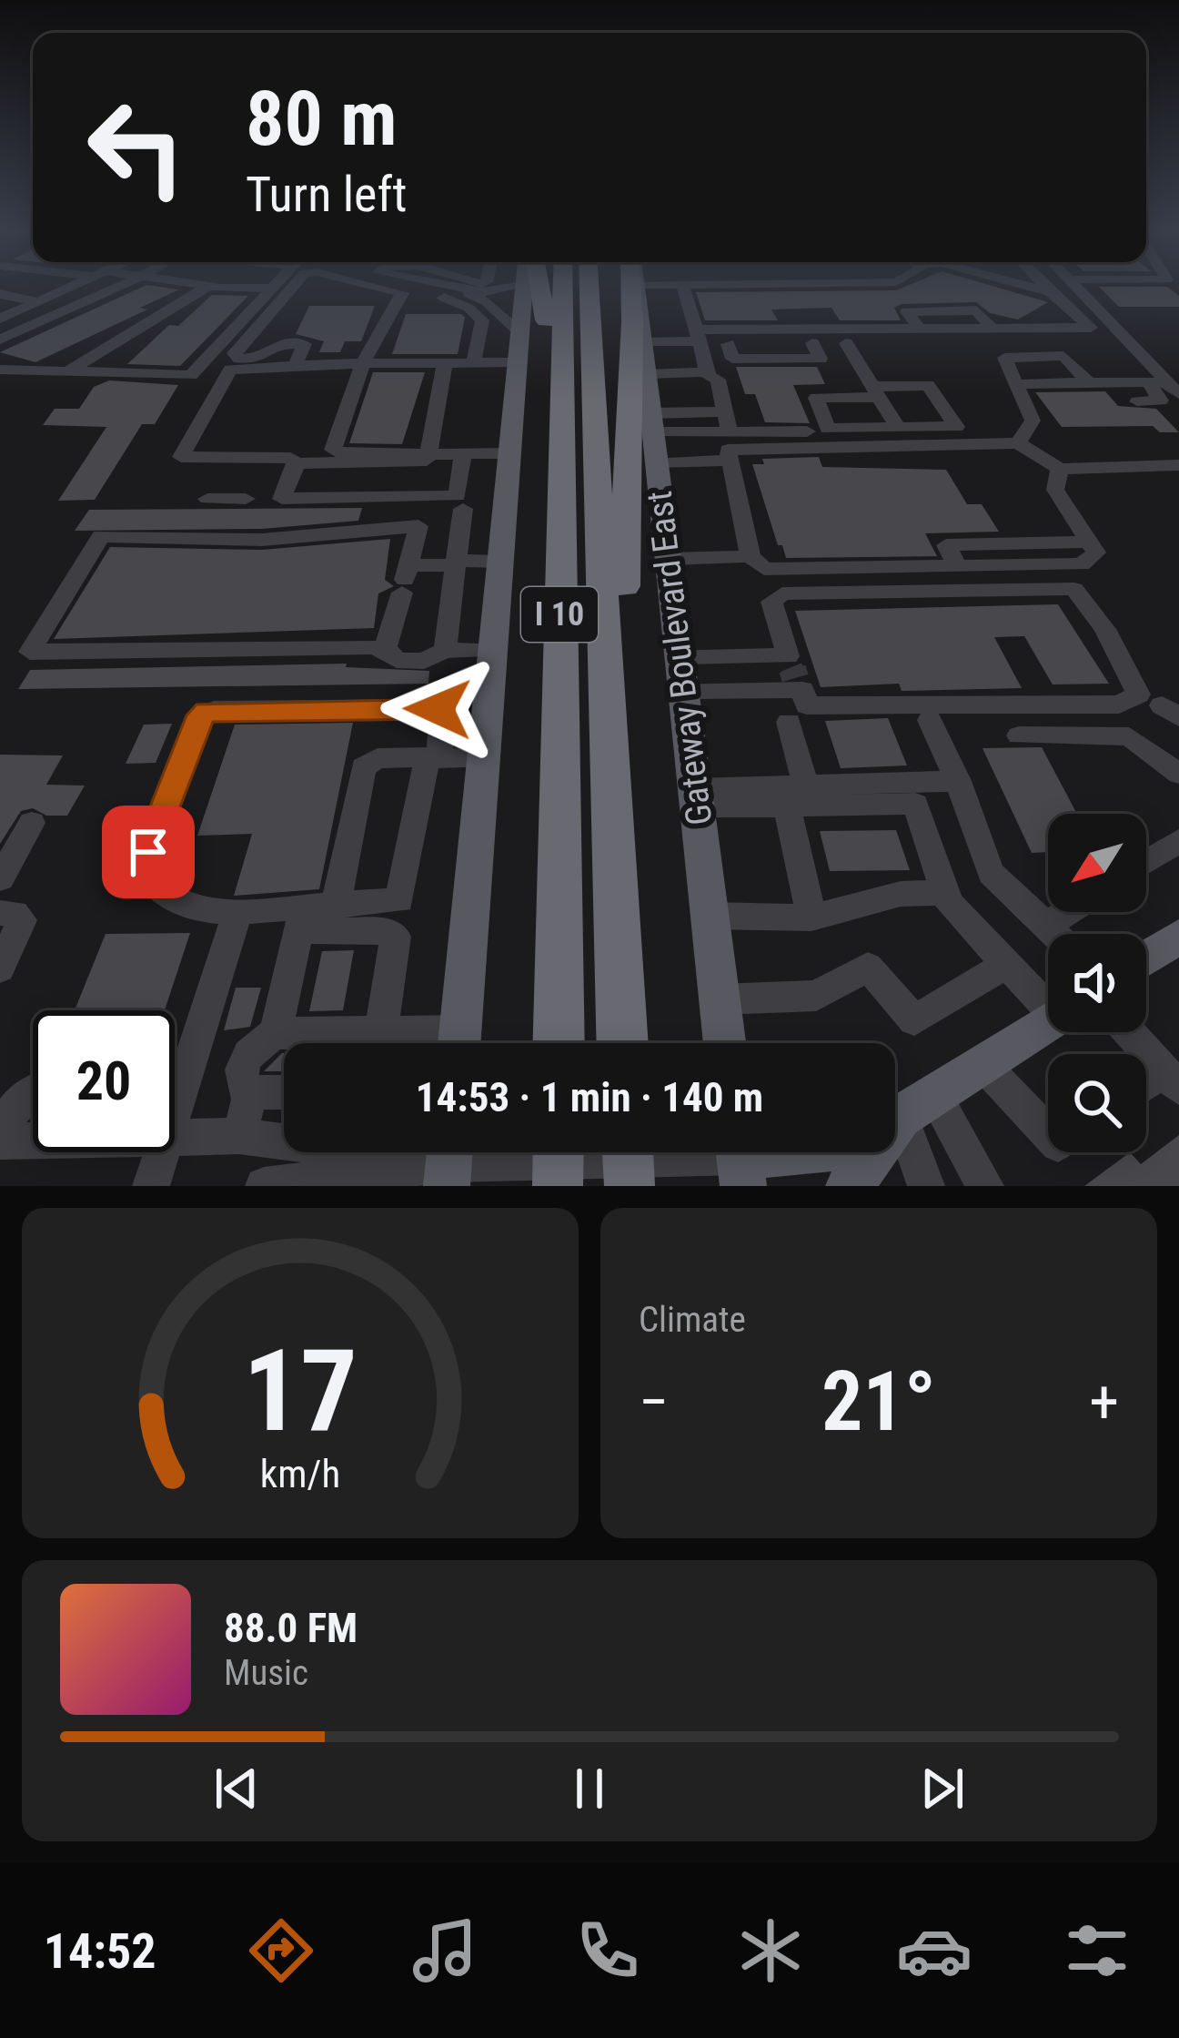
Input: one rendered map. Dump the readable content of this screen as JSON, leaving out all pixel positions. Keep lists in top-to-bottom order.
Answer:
{
  "streets": {
    "highway": ["I 10"],
    "main road": ["Gateway Boulevard East"]
  },
  "north": "bottom left",
  "page": {
    "turn": ["80 m", "Turn left"],
    "limit": "20",
    "trip": "14:53 · 1 min · 140 m",
    "tile": "Climate",
    "heat": ["−", "21°", "+"],
    "song": ["88.0 FM", "Music"],
    "tabs": "14:52",
    "gauge": ["17", "km/h"]
  }
}
